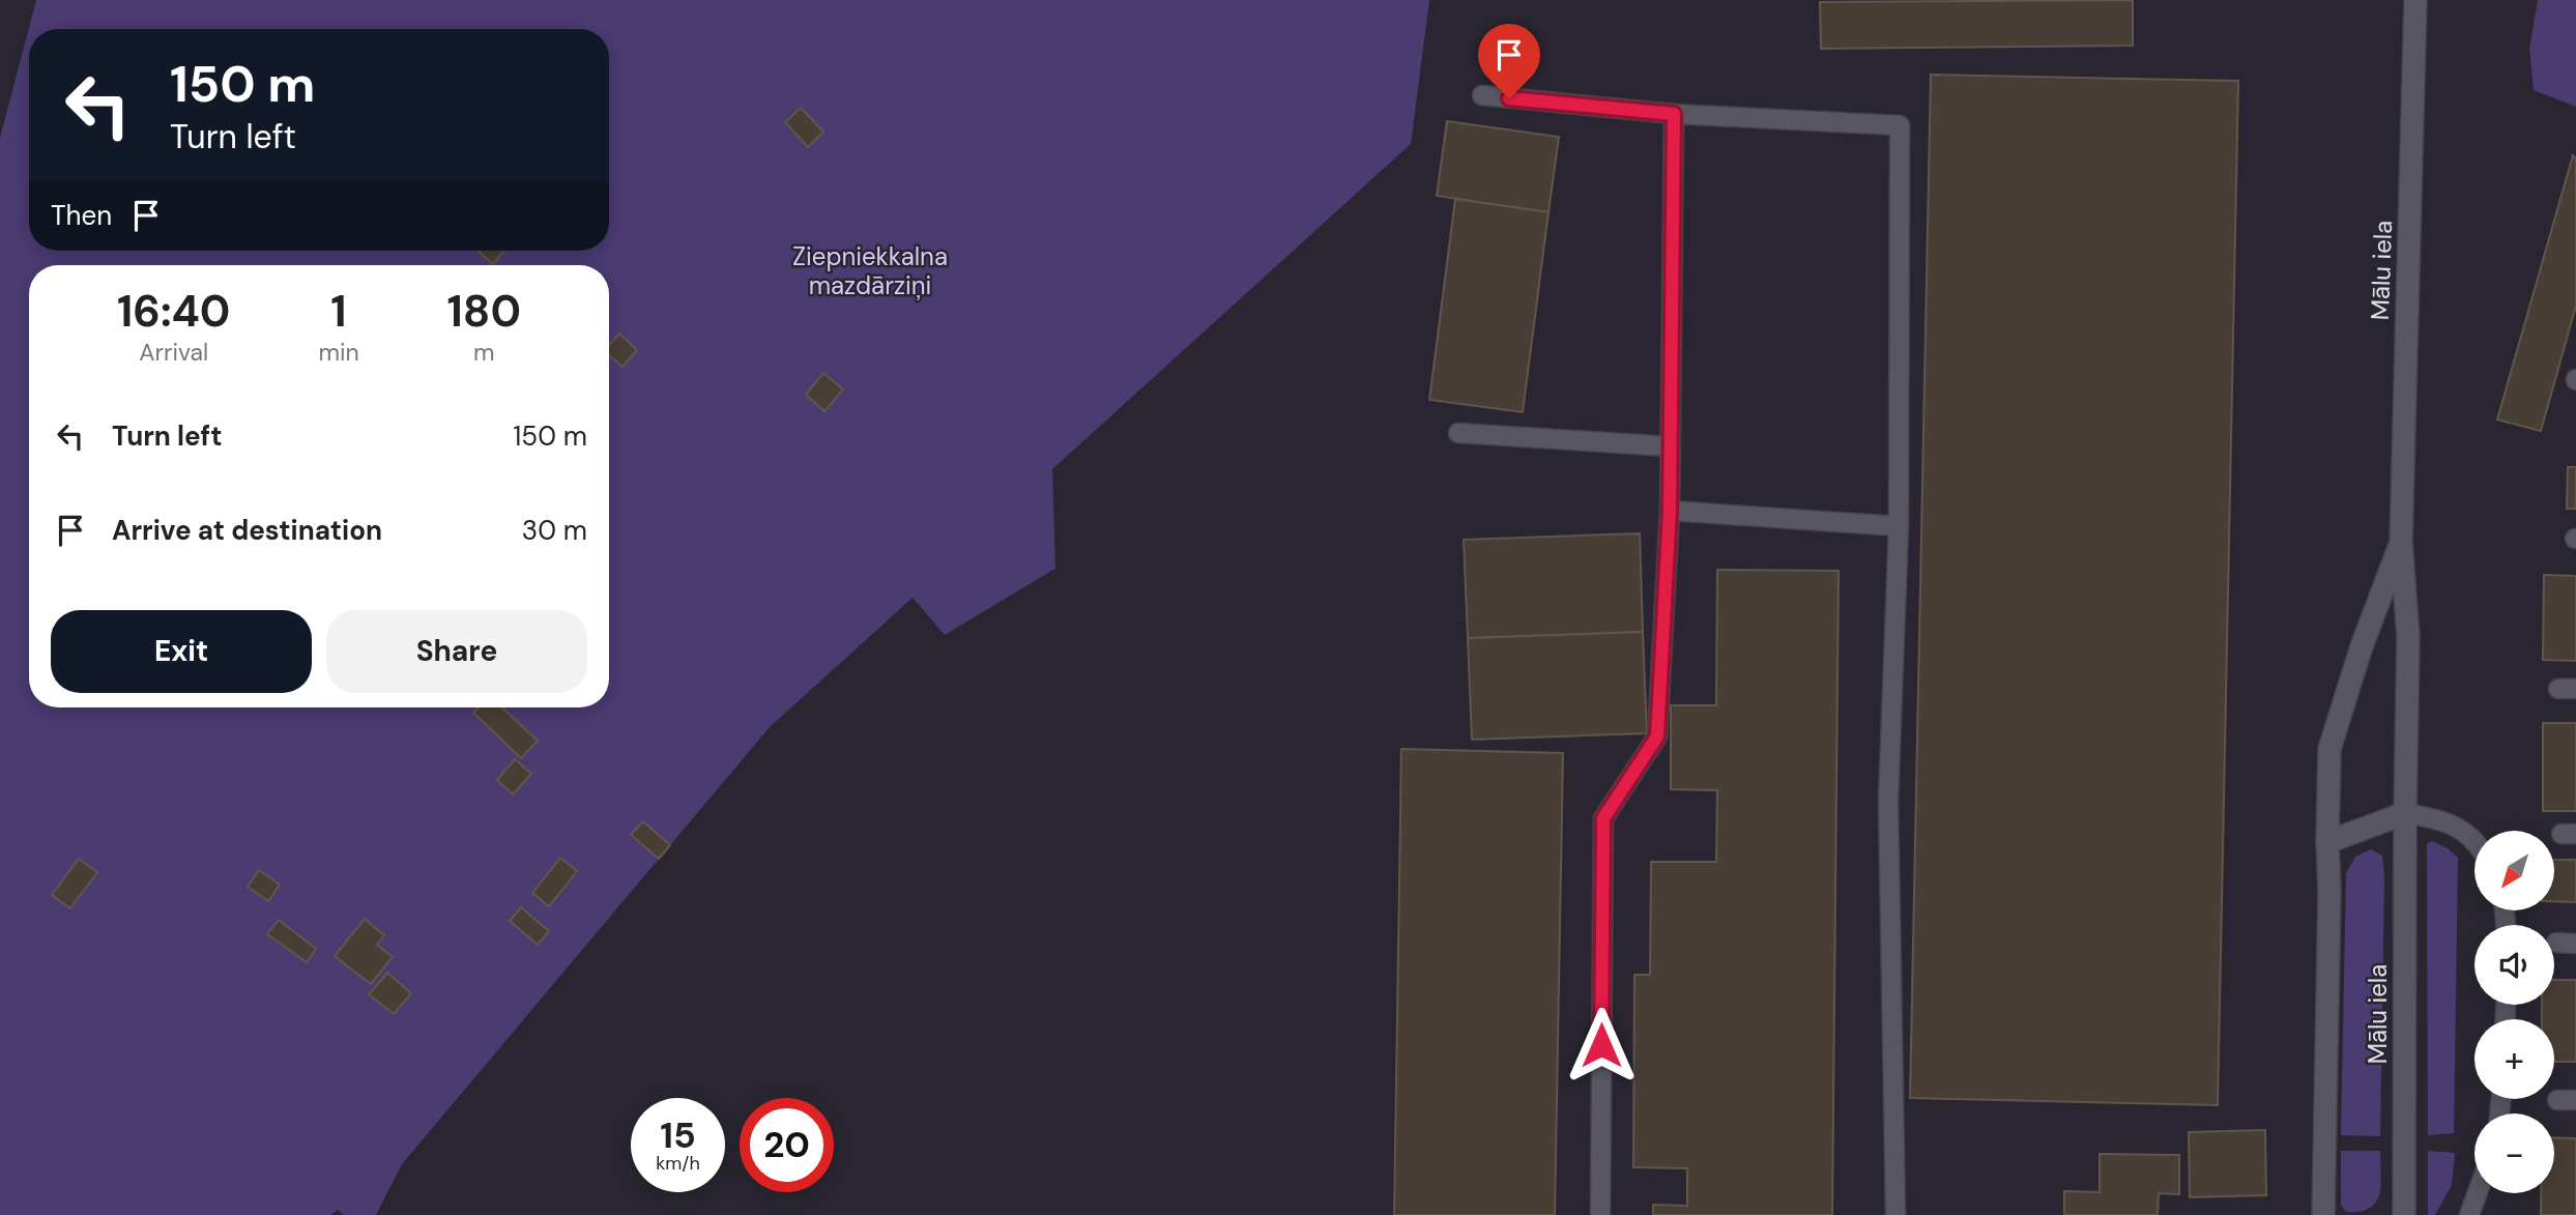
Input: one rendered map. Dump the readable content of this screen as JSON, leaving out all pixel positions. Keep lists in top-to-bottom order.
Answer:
{
  "streets": {
    "street": ["Mālu iela"]
  },
  "parks": ["Ziepniekkalna mazdārziņi"],
  "north": "bottom left",
  "page": {
    "turn": ["150 m", "Turn left"],
    "then": "Then",
    "eta": [
      "16:40",
      "Arrival",
      "1",
      "min",
      "180",
      "m"
    ],
    "list": [
      {
        "name": "Turn left",
        "value": "150 m"
      },
      {
        "name": "Arrive at destination",
        "value": "30 m"
      }
    ],
    "buttons": ["Exit", "Share"],
    "map_buttons": ["+", "−"],
    "speed": "15 km/h",
    "limit": "20"
  }
}
